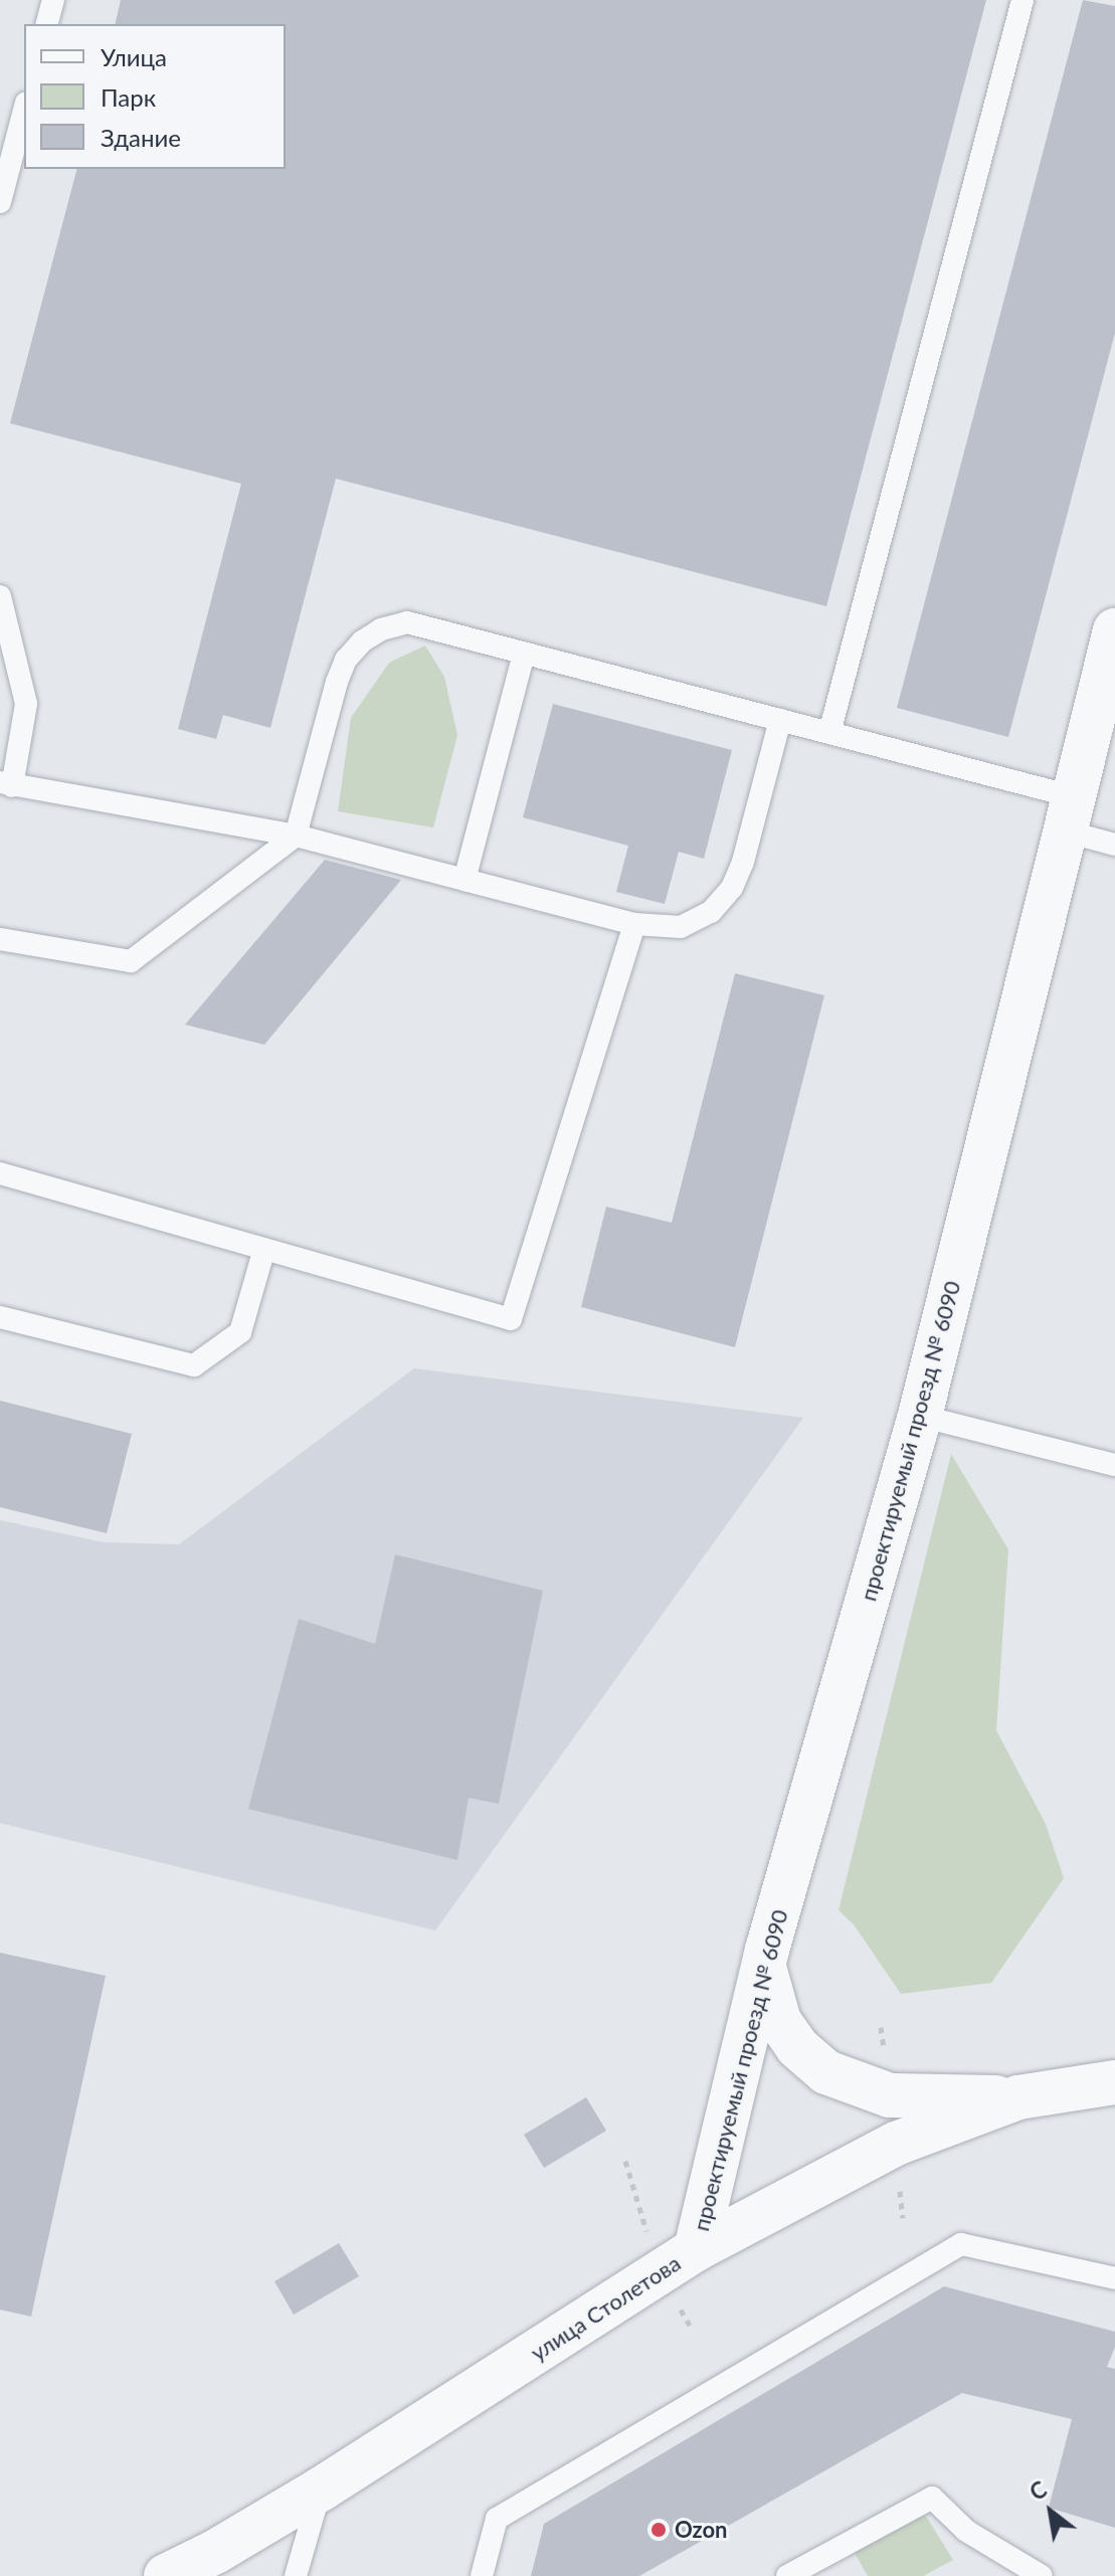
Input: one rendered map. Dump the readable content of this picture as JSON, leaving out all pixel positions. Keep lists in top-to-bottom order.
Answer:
{
  "streets": {
    "street": ["проектируемый проезд № 6090", "улица Столетова"]
  },
  "crossings": [
    ["проектируемый проезд № 6090", "улица Столетова"]
  ],
  "places": ["Ozon"],
  "legend": ["Улица", "Парк", "Здание"],
  "north": "top left"
}
